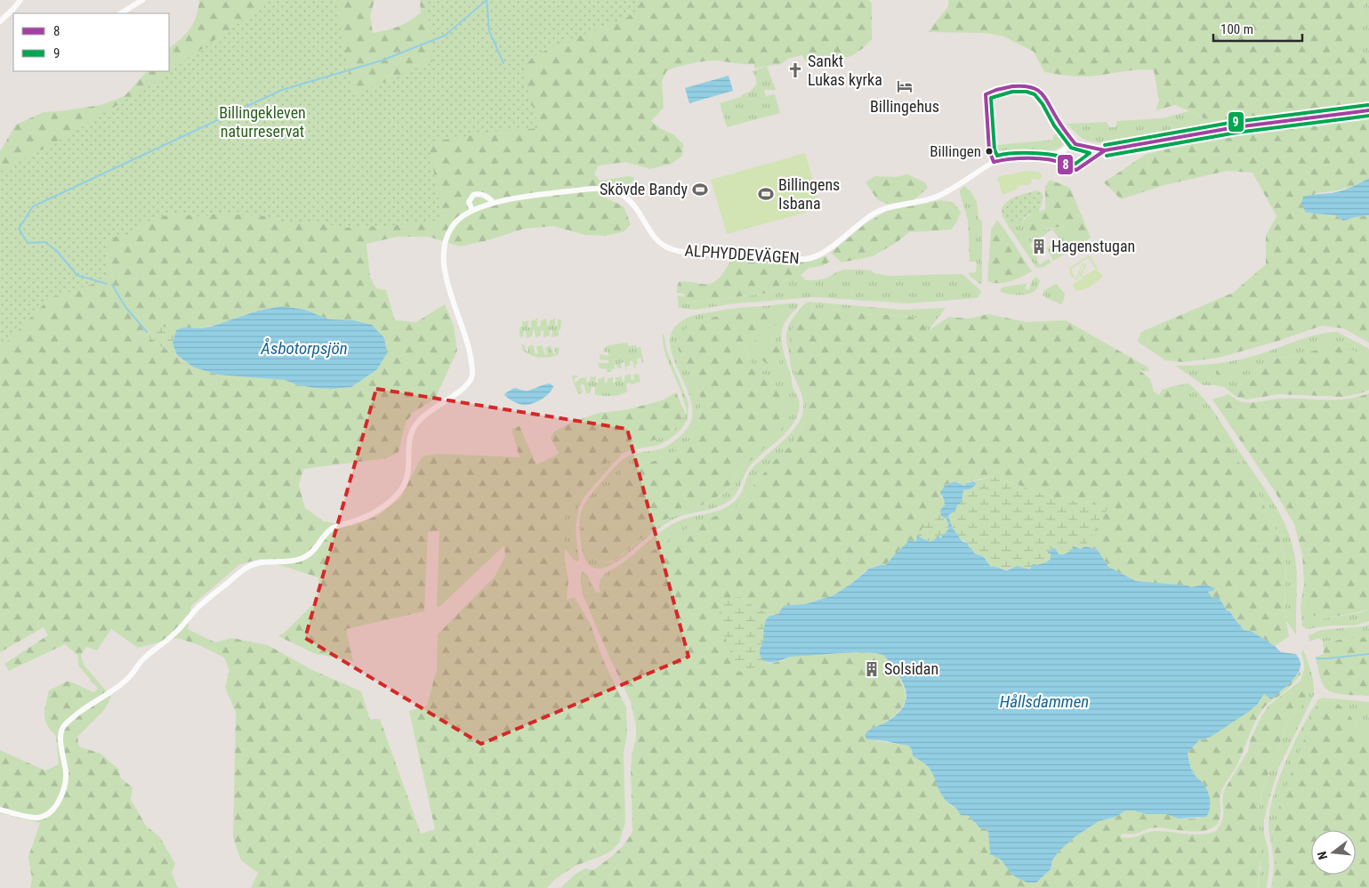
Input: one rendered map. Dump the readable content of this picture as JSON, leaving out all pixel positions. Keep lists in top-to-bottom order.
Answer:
{
  "streets": {
    "street": ["ALPHYDDEVÄGEN"]
  },
  "water": ["Åsbotorpsjön", "Hållsdammen"],
  "parks": ["Billingekleven naturreservat"],
  "places": {
    "church": ["Sankt Lukas kyrka"],
    "hotel": ["Billingehus"],
    "other": ["Billingen"],
    "sports": ["Skövde Bandy", "Billingens Isbana"],
    "building": ["Hagenstugan", "Solsidan"]
  },
  "lines": ["transit line 8", "transit line 9"],
  "legend": ["8", "9"],
  "scale_bar": "100 m",
  "north": "left"
}
